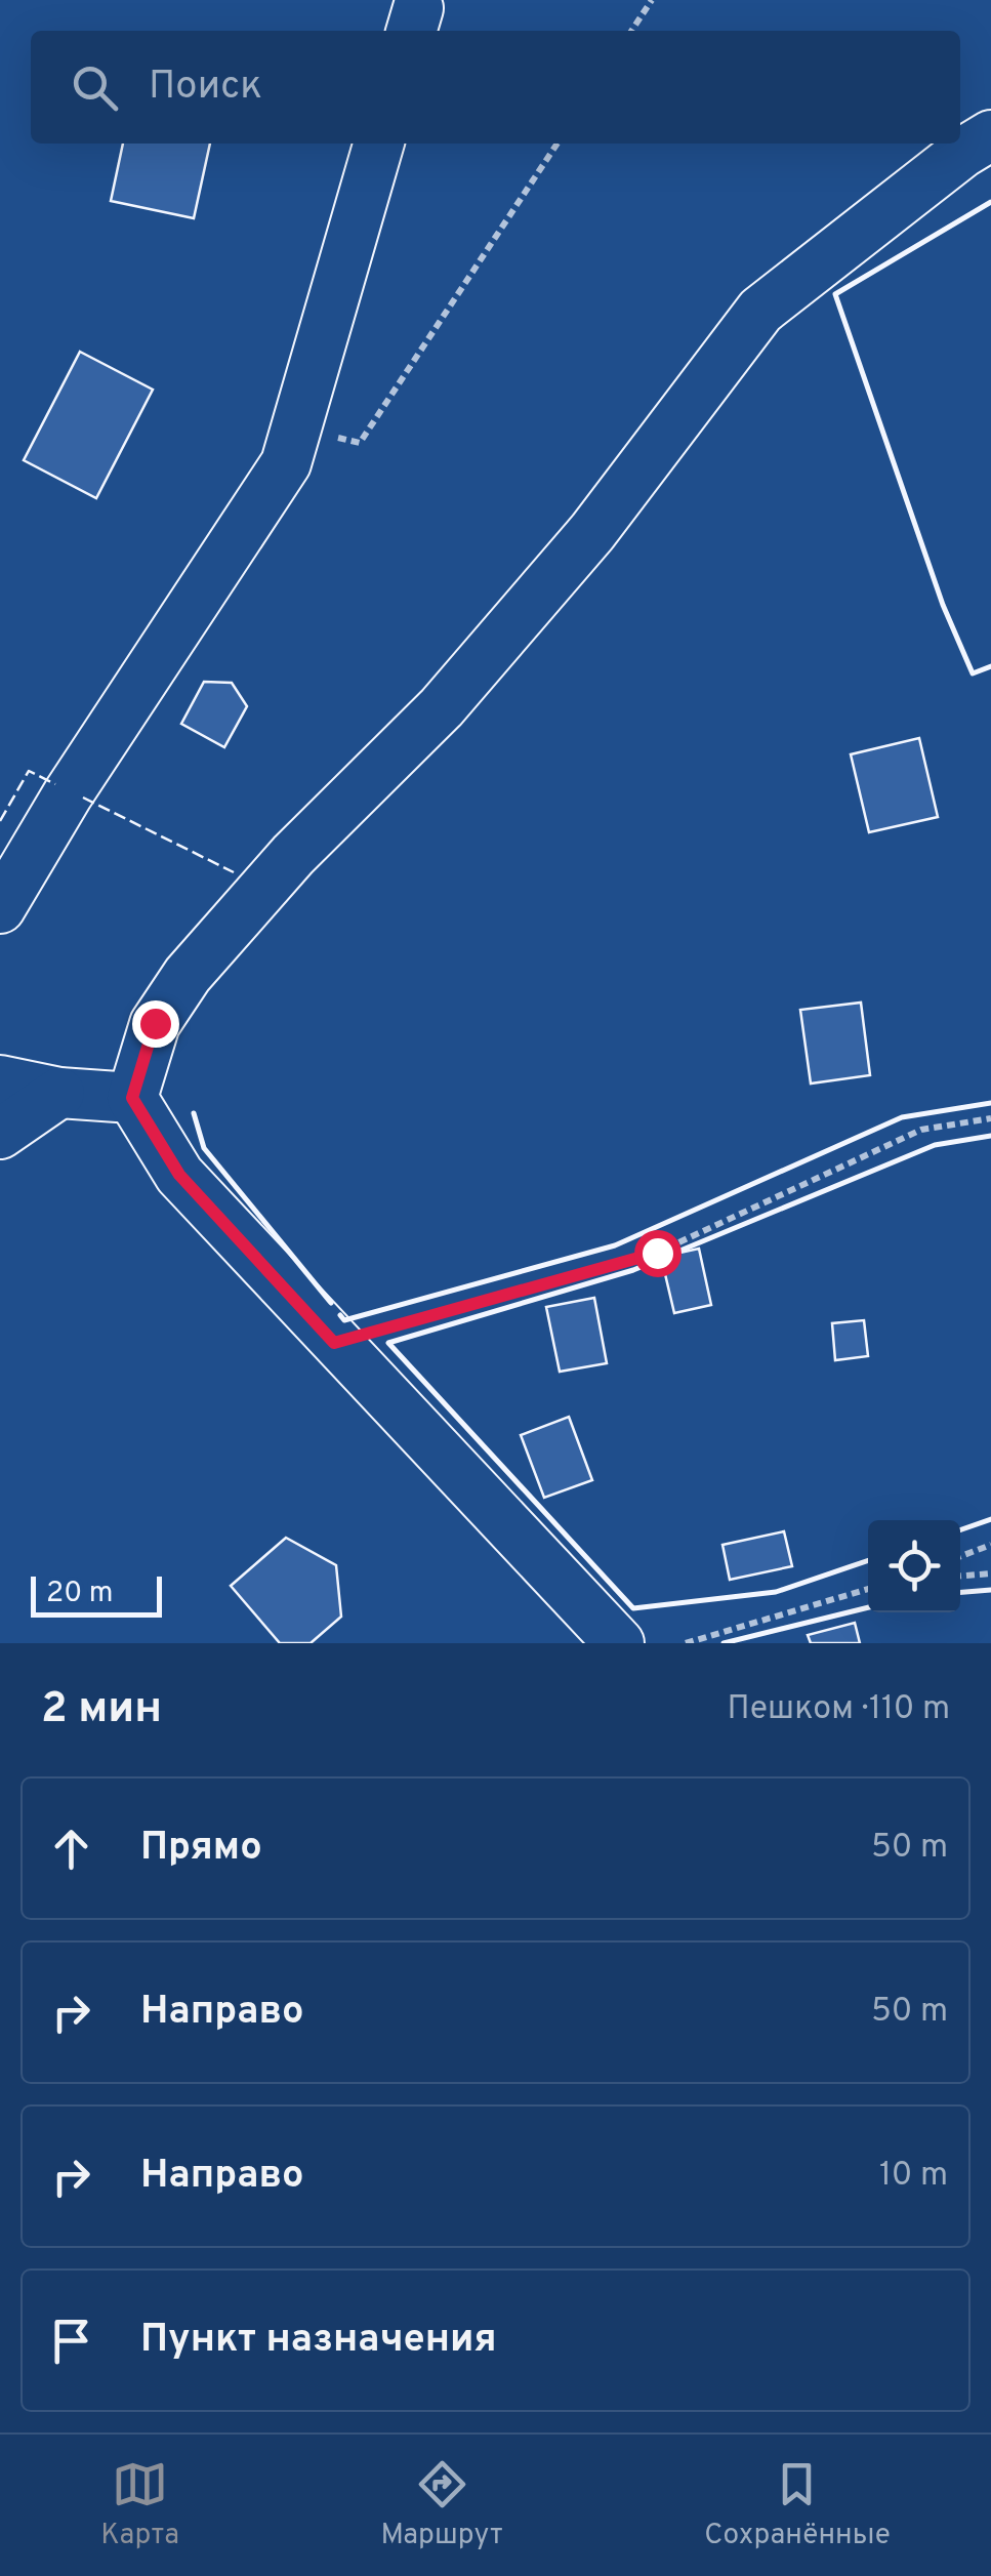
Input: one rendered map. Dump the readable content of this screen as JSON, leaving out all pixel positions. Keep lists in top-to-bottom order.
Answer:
{
  "scale_bar": "20 m",
  "page": {
    "search": "Поиск",
    "scale": "20 m",
    "heading": ["2 мин", "Пешком · 110 m"],
    "list": [
      ["Прямо", "50 m"],
      ["Направо", "50 m"],
      ["Направо", "10 m"],
      "Пункт назначения"
    ],
    "nav": ["Карта", "Маршрут", "Сохранённые"]
  }
}
